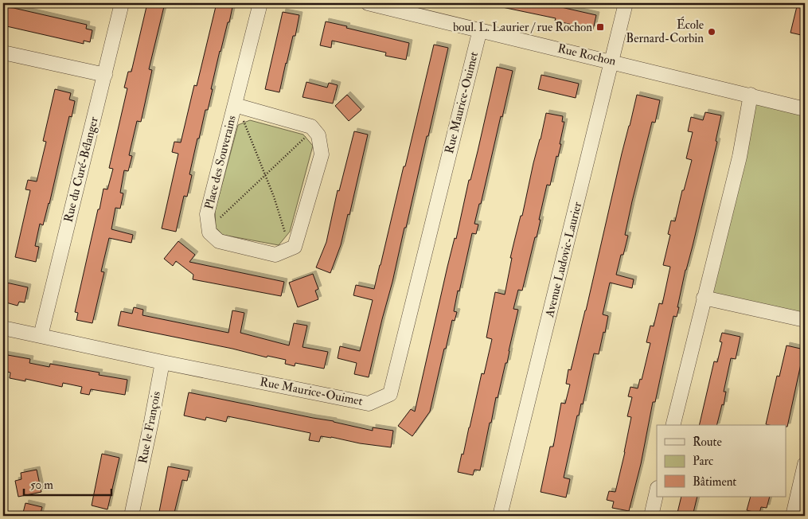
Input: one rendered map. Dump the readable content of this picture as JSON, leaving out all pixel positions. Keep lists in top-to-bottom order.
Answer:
{
  "streets": {
    "street": [
      "Rue Rochon",
      "Rue Maurice-Ouimet",
      "Place des Souverains",
      "Rue du Curé-Bélanger",
      "Avenue Ludovic-Laurier",
      "Rue le François"
    ]
  },
  "crossings": [
    ["Rue Rochon", "Rue Maurice-Ouimet"],
    ["Rue Rochon", "Avenue Ludovic-Laurier"],
    ["Rue Maurice-Ouimet", "Rue du Curé-Bélanger"],
    ["Rue Maurice-Ouimet", "Rue le François"]
  ],
  "places": {
    "transit": ["boul. L. Laurier / rue Rochon"],
    "other": ["École Bernard-Corbin"]
  },
  "legend": ["Route", "Parc", "Bâtiment"],
  "scale_bar": "50 m"
}
